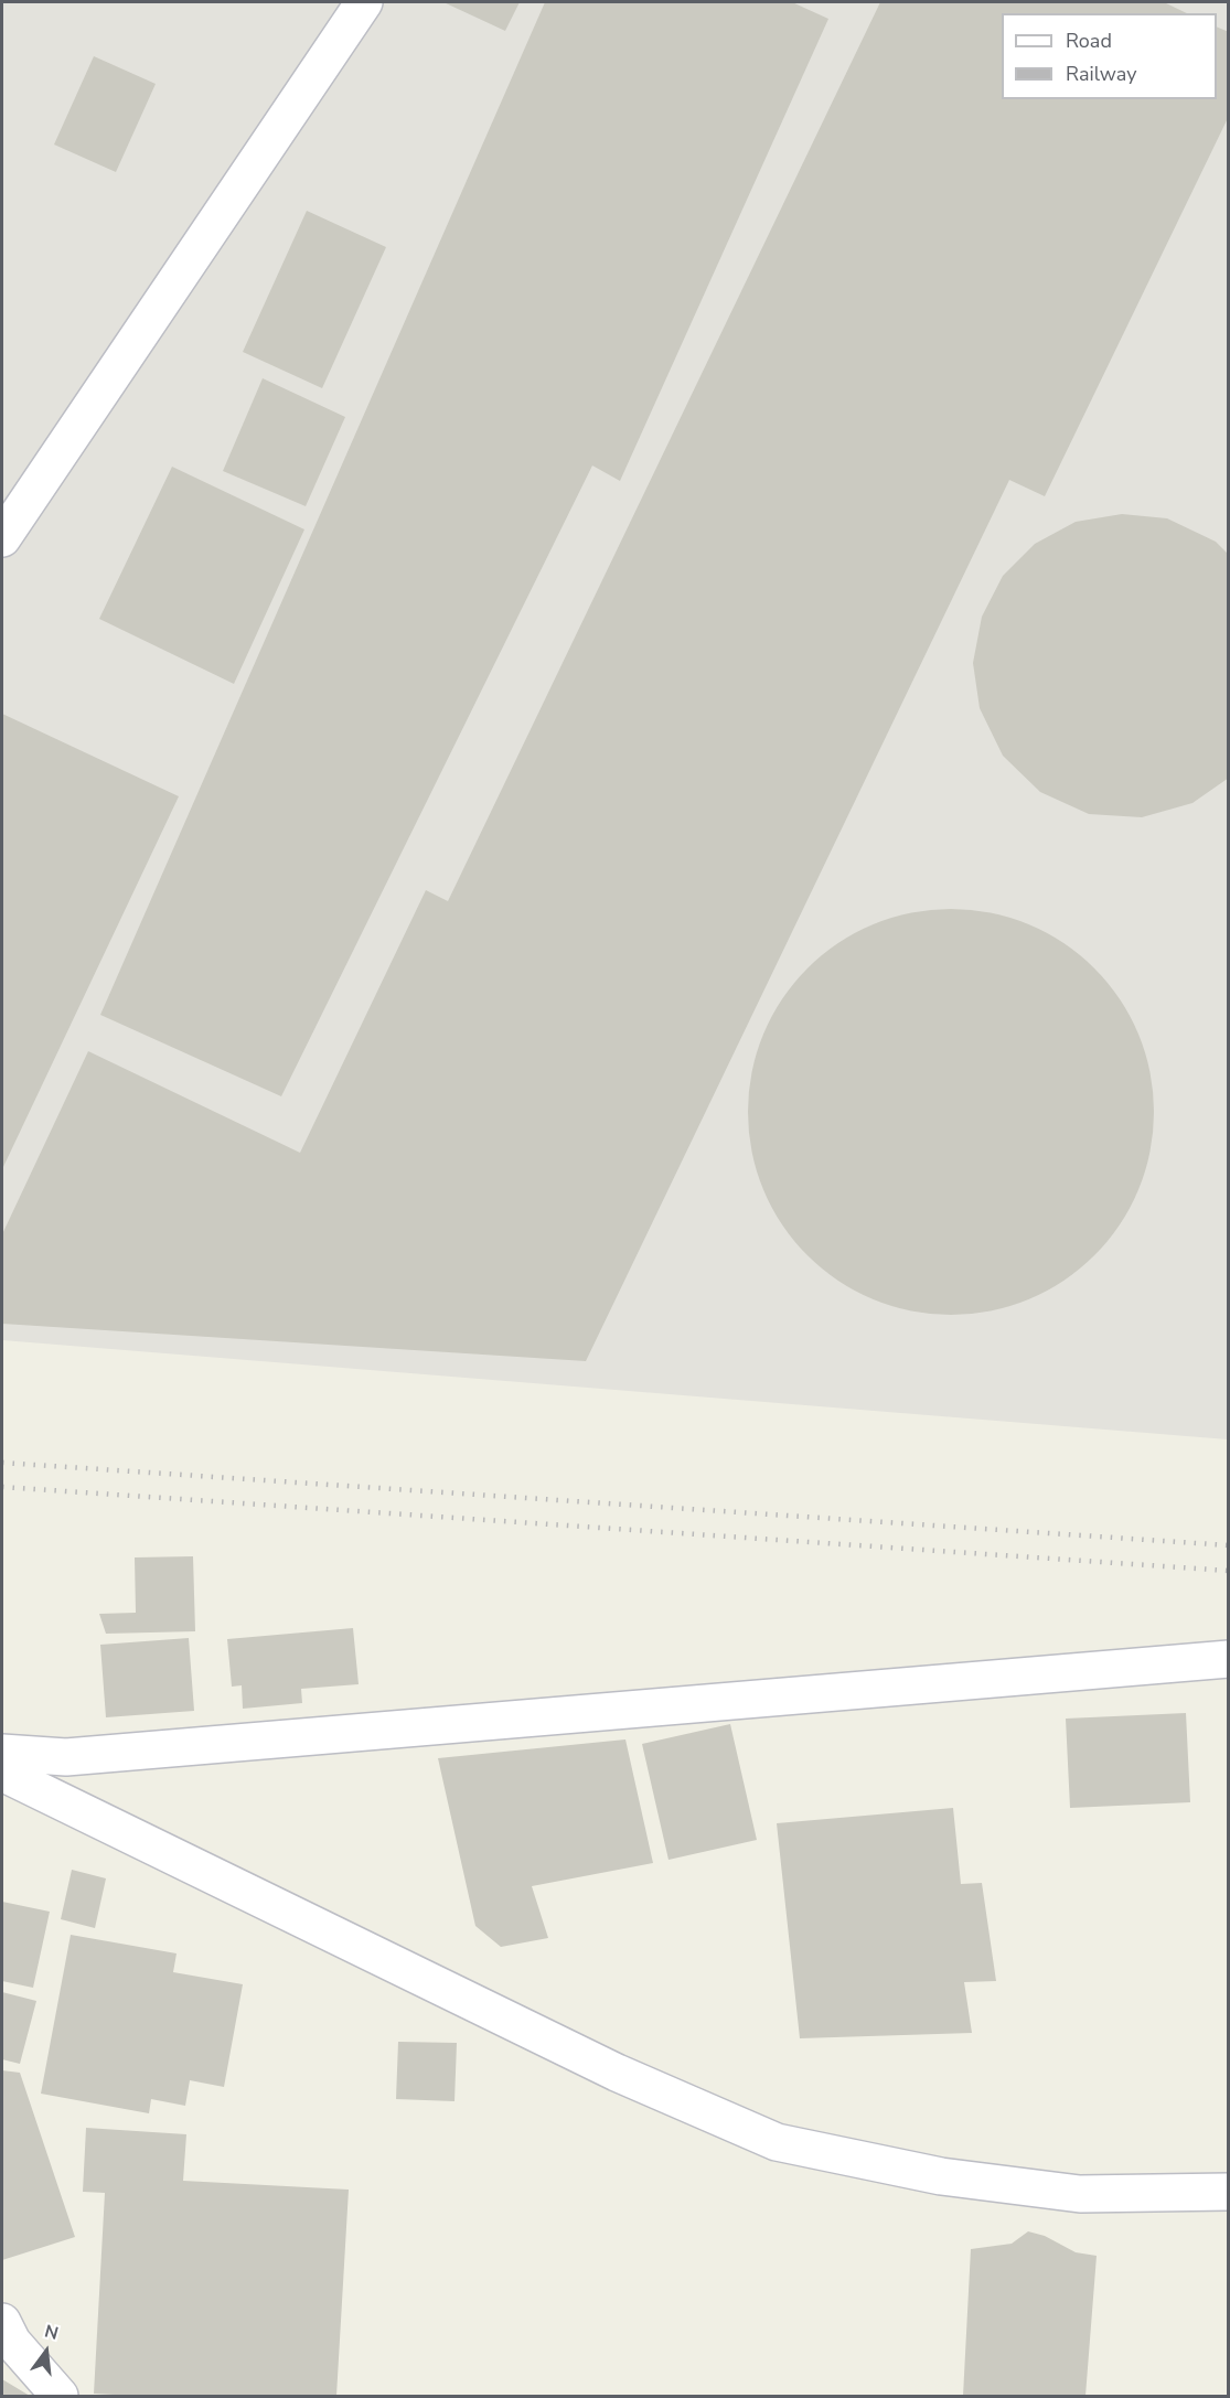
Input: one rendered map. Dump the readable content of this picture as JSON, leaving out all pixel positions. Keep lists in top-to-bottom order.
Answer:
{
  "legend": ["Road", "Railway"],
  "north": "top"
}
